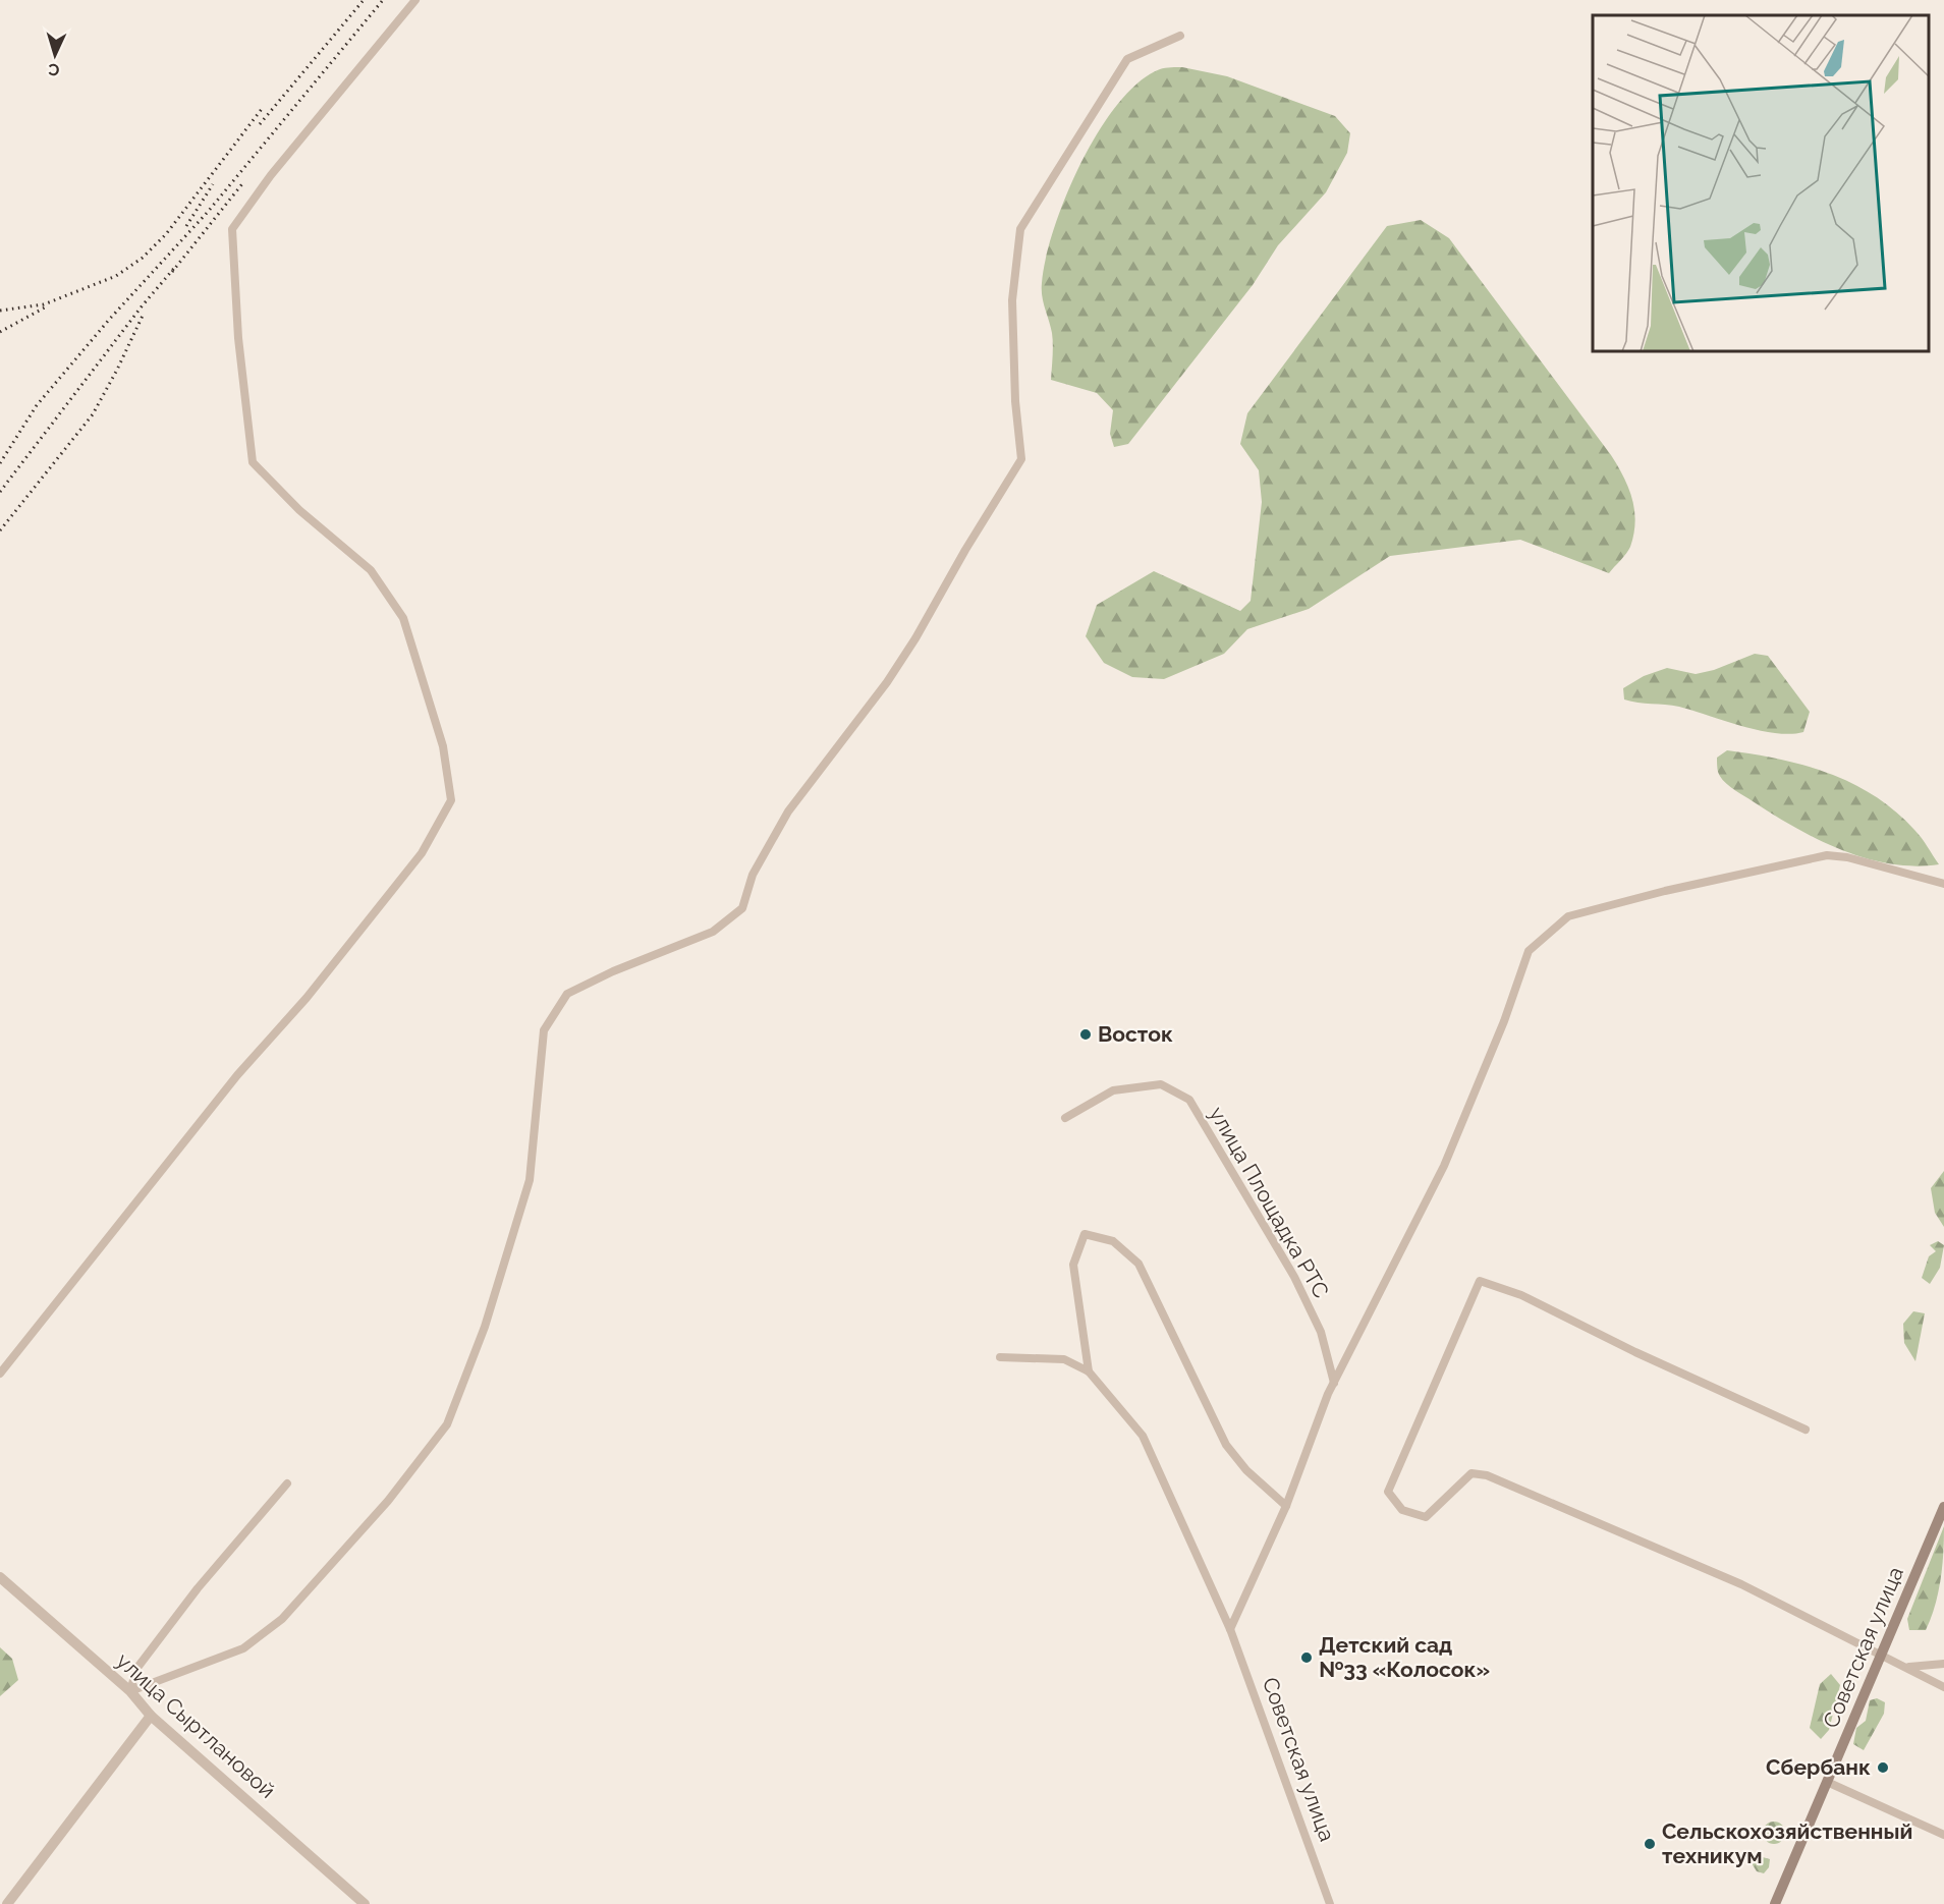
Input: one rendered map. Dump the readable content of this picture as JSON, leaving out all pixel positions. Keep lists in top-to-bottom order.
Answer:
{
  "streets": {
    "main road": ["Советская улица"],
    "street": ["улица Площадка РТС", "улица Сыртлановой"]
  },
  "places": [
    "Восток",
    "Детский сад №33 «Колосок»",
    "Сбербанк",
    "Сельскохозяйственный техникум"
  ],
  "north": "bottom"
}
